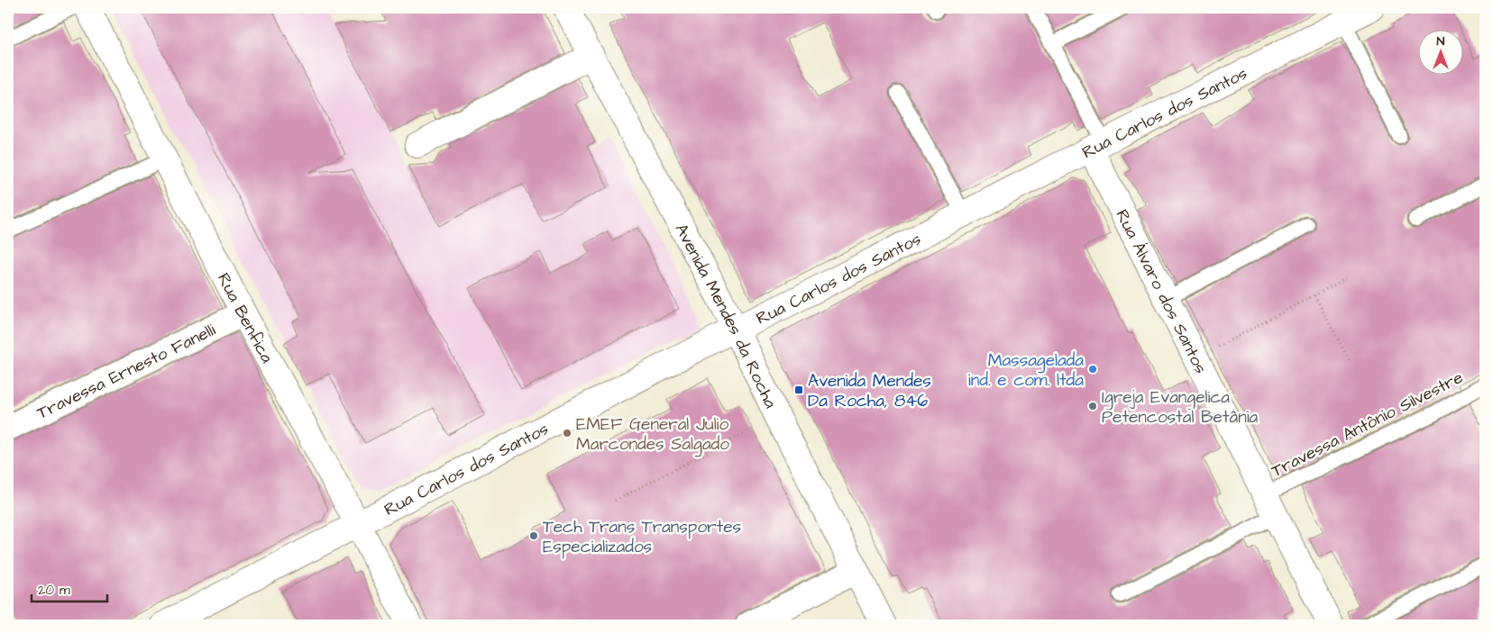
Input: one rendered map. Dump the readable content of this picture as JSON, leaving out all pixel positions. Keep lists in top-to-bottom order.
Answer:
{
  "streets": {
    "street": [
      "Rua Carlos dos Santos",
      "Rua Álvaro dos Santos",
      "Avenida Mendes da Rocha",
      "Rua Benfica",
      "Travessa Ernesto Fanelli"
    ],
    "lane": ["Travessa Antônio Silvestre"]
  },
  "crossings": [
    ["Rua Carlos dos Santos", "Rua Álvaro dos Santos"],
    ["Rua Carlos dos Santos", "Avenida Mendes da Rocha"],
    ["Rua Carlos dos Santos", "Rua Benfica"],
    ["Rua Álvaro dos Santos", "Travessa Antônio Silvestre"],
    ["Rua Benfica", "Travessa Ernesto Fanelli"]
  ],
  "places": {
    "other": [
      "Massagelada ind. e com. ltda",
      "Igreja Evangelica Petencostal Betânia",
      "EMEF General Julio Marcondes Salgado",
      "Tech Trans Transportes Especializados"
    ],
    "transit": ["Avenida Mendes Da Rocha, 846"]
  },
  "scale_bar": "20 m",
  "north": "top"
}
